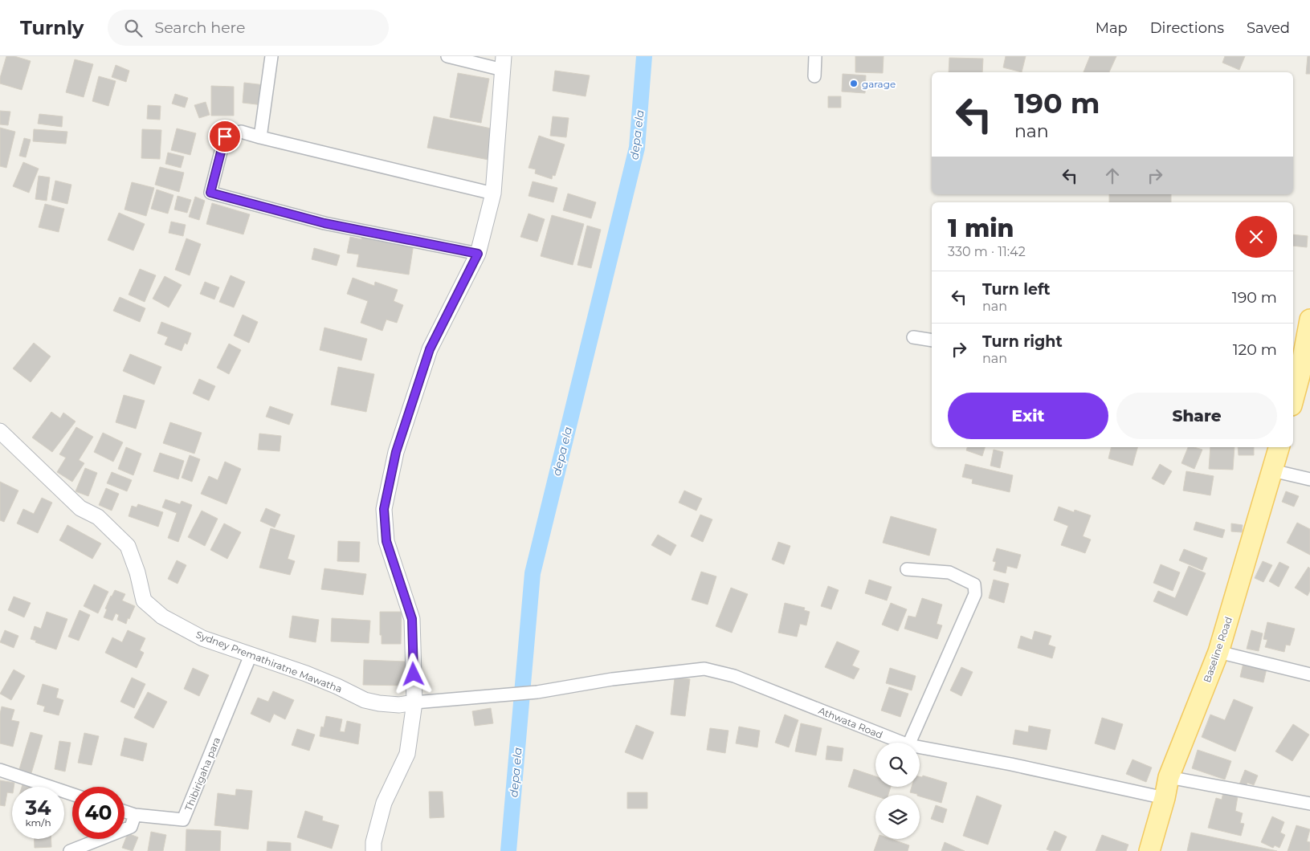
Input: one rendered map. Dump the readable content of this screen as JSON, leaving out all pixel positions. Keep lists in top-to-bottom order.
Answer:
{
  "streets": {
    "main road": ["Baseline Road"],
    "street": ["Sydney Premathiratne Mawatha", "Athwata Road", "Thibirigaha para"]
  },
  "crossings": [
    ["Baseline Road", "Athwata Road"],
    ["Sydney Premathiratne Mawatha", "Athwata Road"],
    ["Sydney Premathiratne Mawatha", "Thibirigaha para"]
  ],
  "water": ["depa ela"],
  "places": ["garage"],
  "page": {
    "header": "Turnly",
    "search": "Search here",
    "nav": ["Map", "Directions", "Saved"],
    "turn": ["190 m", "nan"],
    "heading": ["1 min", "330 m · 11:42"],
    "list": [
      {
        "name": "Turn left",
        "note": "nan",
        "value": "190 m"
      },
      {
        "name": "Turn right",
        "note": "nan",
        "value": "120 m"
      }
    ],
    "buttons": ["Exit", "Share"],
    "speed": "34 km/h",
    "limit": "40"
  }
}
